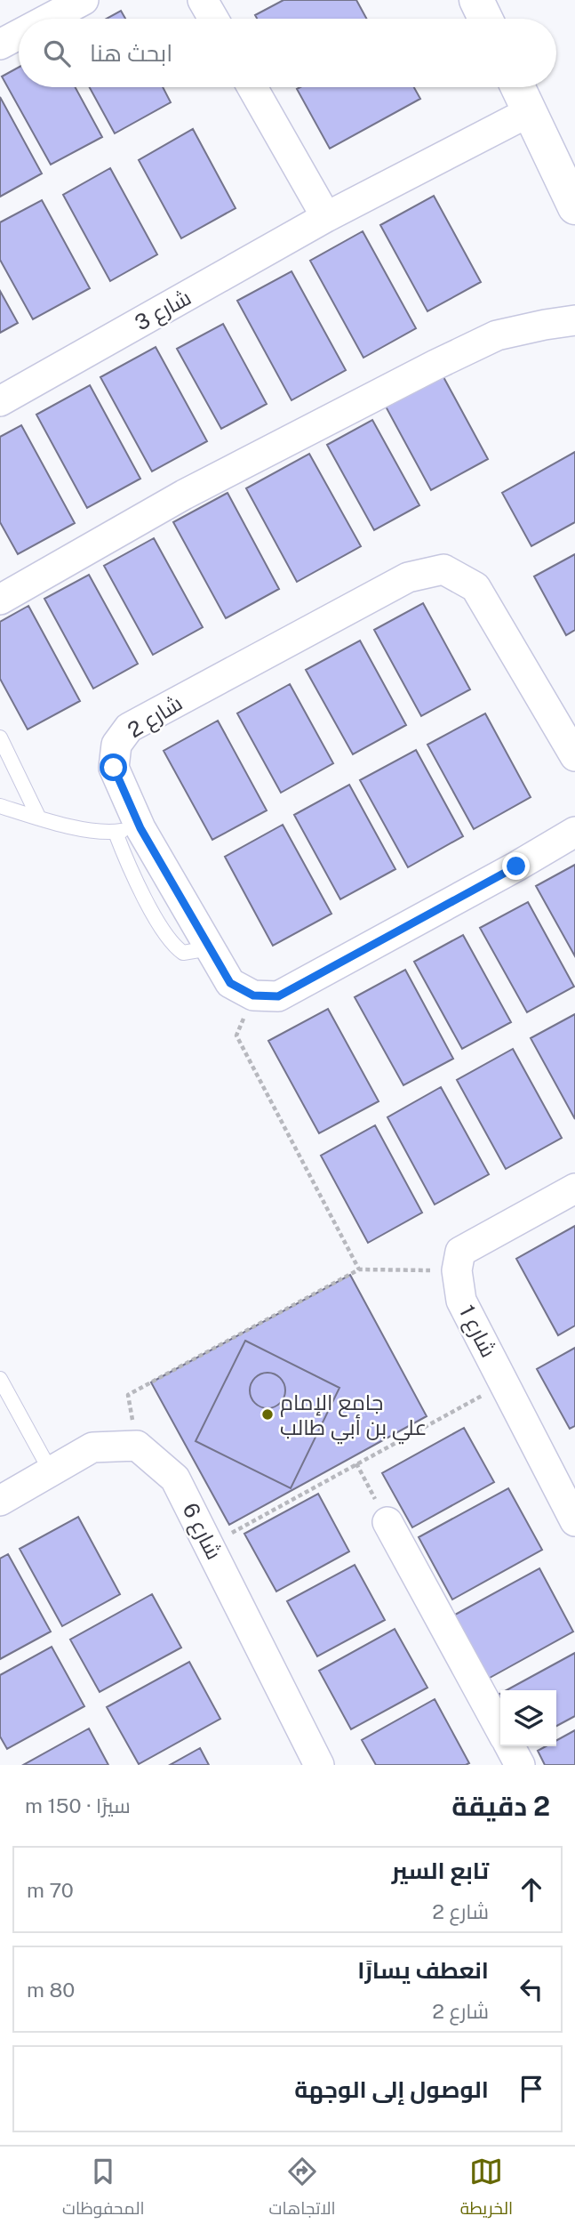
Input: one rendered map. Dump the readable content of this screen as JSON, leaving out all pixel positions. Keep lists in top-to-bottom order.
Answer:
{
  "streets": {
    "street": [
      "شارع 3",
      "شارع 2",
      "شارع 1",
      "شارع 6"
    ]
  },
  "places": ["جامع الإمام علي بن أبي طالب"],
  "page": {
    "search": "ابحث هنا",
    "heading": ["2 دقيقة", "سيرًا · 150 m"],
    "list": [
      ["تابع السير", "شارع 2", "70 m"],
      ["انعطف يسارًا", "شارع 2", "80 m"],
      "الوصول إلى الوجهة"
    ],
    "nav": ["الخريطة", "الاتجاهات", "المحفوظات"]
  }
}
